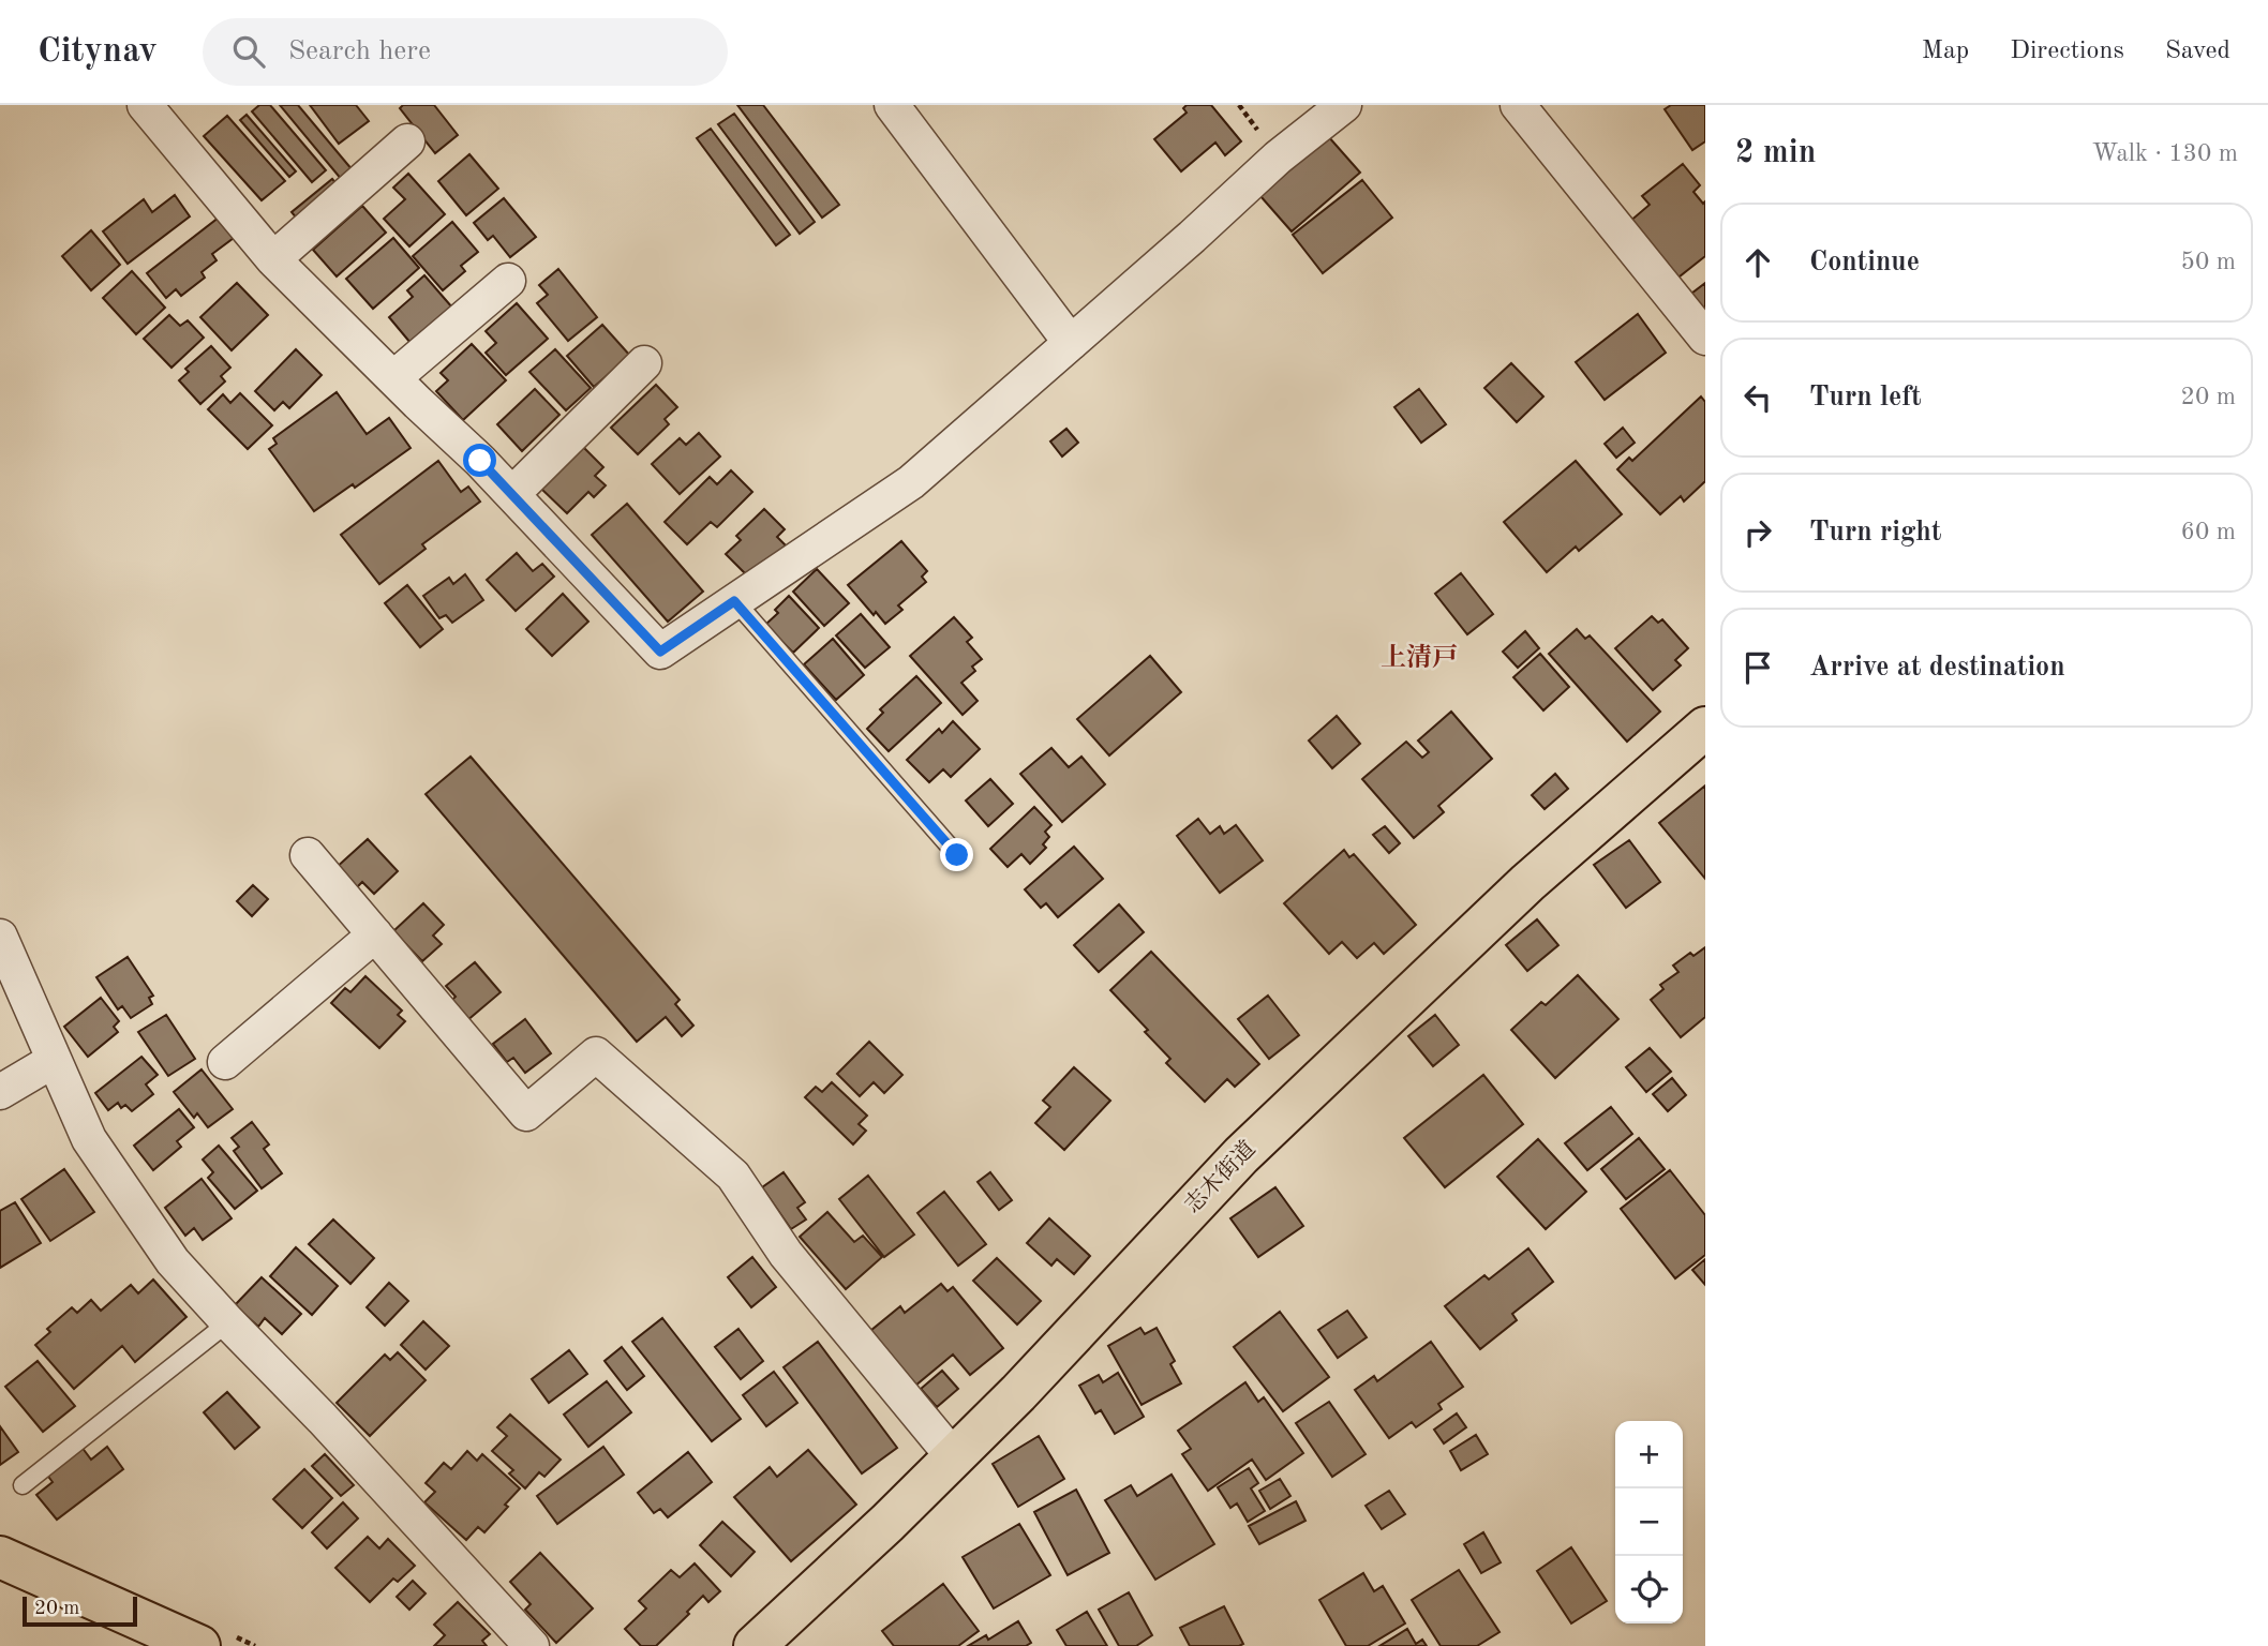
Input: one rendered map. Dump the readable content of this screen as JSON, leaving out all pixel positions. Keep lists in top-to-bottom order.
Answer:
{
  "streets": {
    "main road": ["志木街道"]
  },
  "districts": ["上清戸"],
  "scale_bar": "20 m",
  "page": {
    "header": "Citynav",
    "search": "Search here",
    "nav": ["Map", "Directions", "Saved"],
    "heading": ["2 min", "Walk · 130 m"],
    "list": [
      ["Continue", "50 m"],
      ["Turn left", "20 m"],
      ["Turn right", "60 m"],
      "Arrive at destination"
    ],
    "map_buttons": ["+", "−"],
    "scale": "20 m"
  }
}
